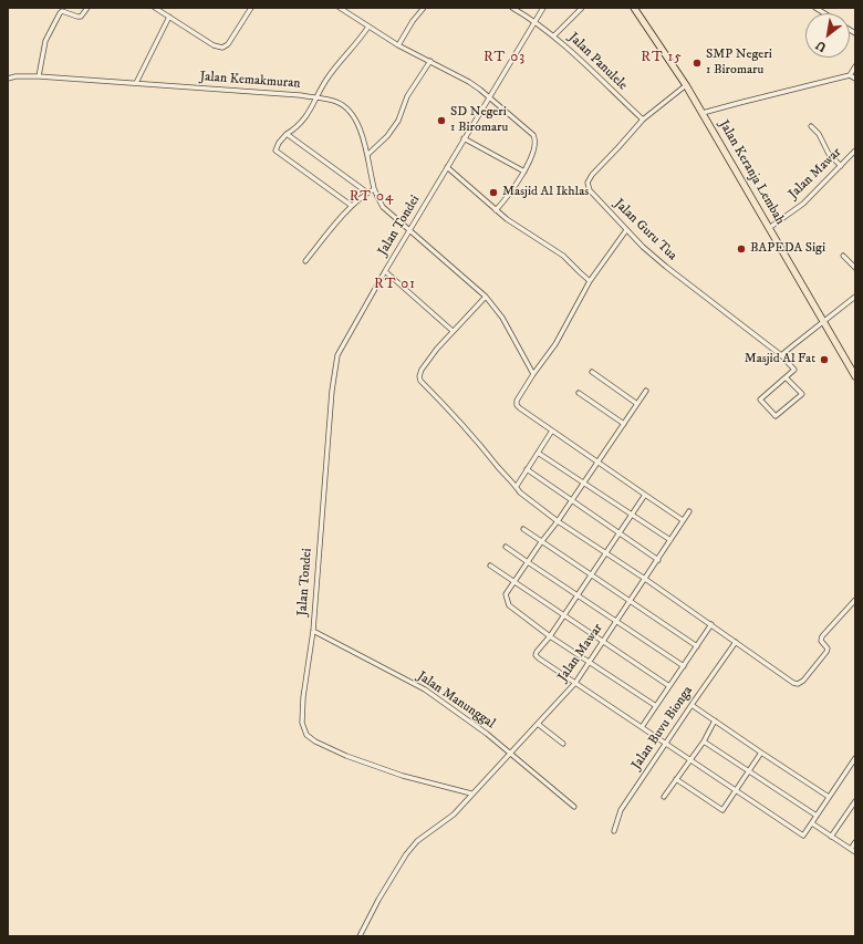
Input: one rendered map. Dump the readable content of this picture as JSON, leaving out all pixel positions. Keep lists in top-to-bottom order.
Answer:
{
  "streets": {
    "main road": ["Jalan Keranja Lembah"],
    "street": [
      "Jalan Panulele",
      "Jalan Kemakmuran",
      "Jalan Mawar",
      "Jalan Tondei",
      "Jalan Guru Tua",
      "Jalan Manunggal",
      "Jalan Buvu Bionga"
    ]
  },
  "crossings": [
    ["Jalan Panulele", "Jalan Tondei"],
    ["Jalan Panulele", "Jalan Guru Tua"],
    ["Jalan Kemakmuran", "Jalan Tondei"],
    ["Jalan Keranja Lembah", "Jalan Mawar"],
    ["Jalan Keranja Lembah", "Jalan Guru Tua"],
    ["Jalan Mawar", "Jalan Tondei"],
    ["Jalan Mawar", "Jalan Manunggal"],
    ["Jalan Tondei", "Jalan Manunggal"]
  ],
  "districts": [
    "RT 03",
    "RT 15",
    "RT 04",
    "RT 01"
  ],
  "places": [
    "SMP Negeri 1 Biromaru",
    "SD Negeri 1 Biromaru",
    "Masjid Al Ikhlas",
    "BAPEDA Sigi",
    "Masjid Al Fat"
  ],
  "north": "bottom left"
}
